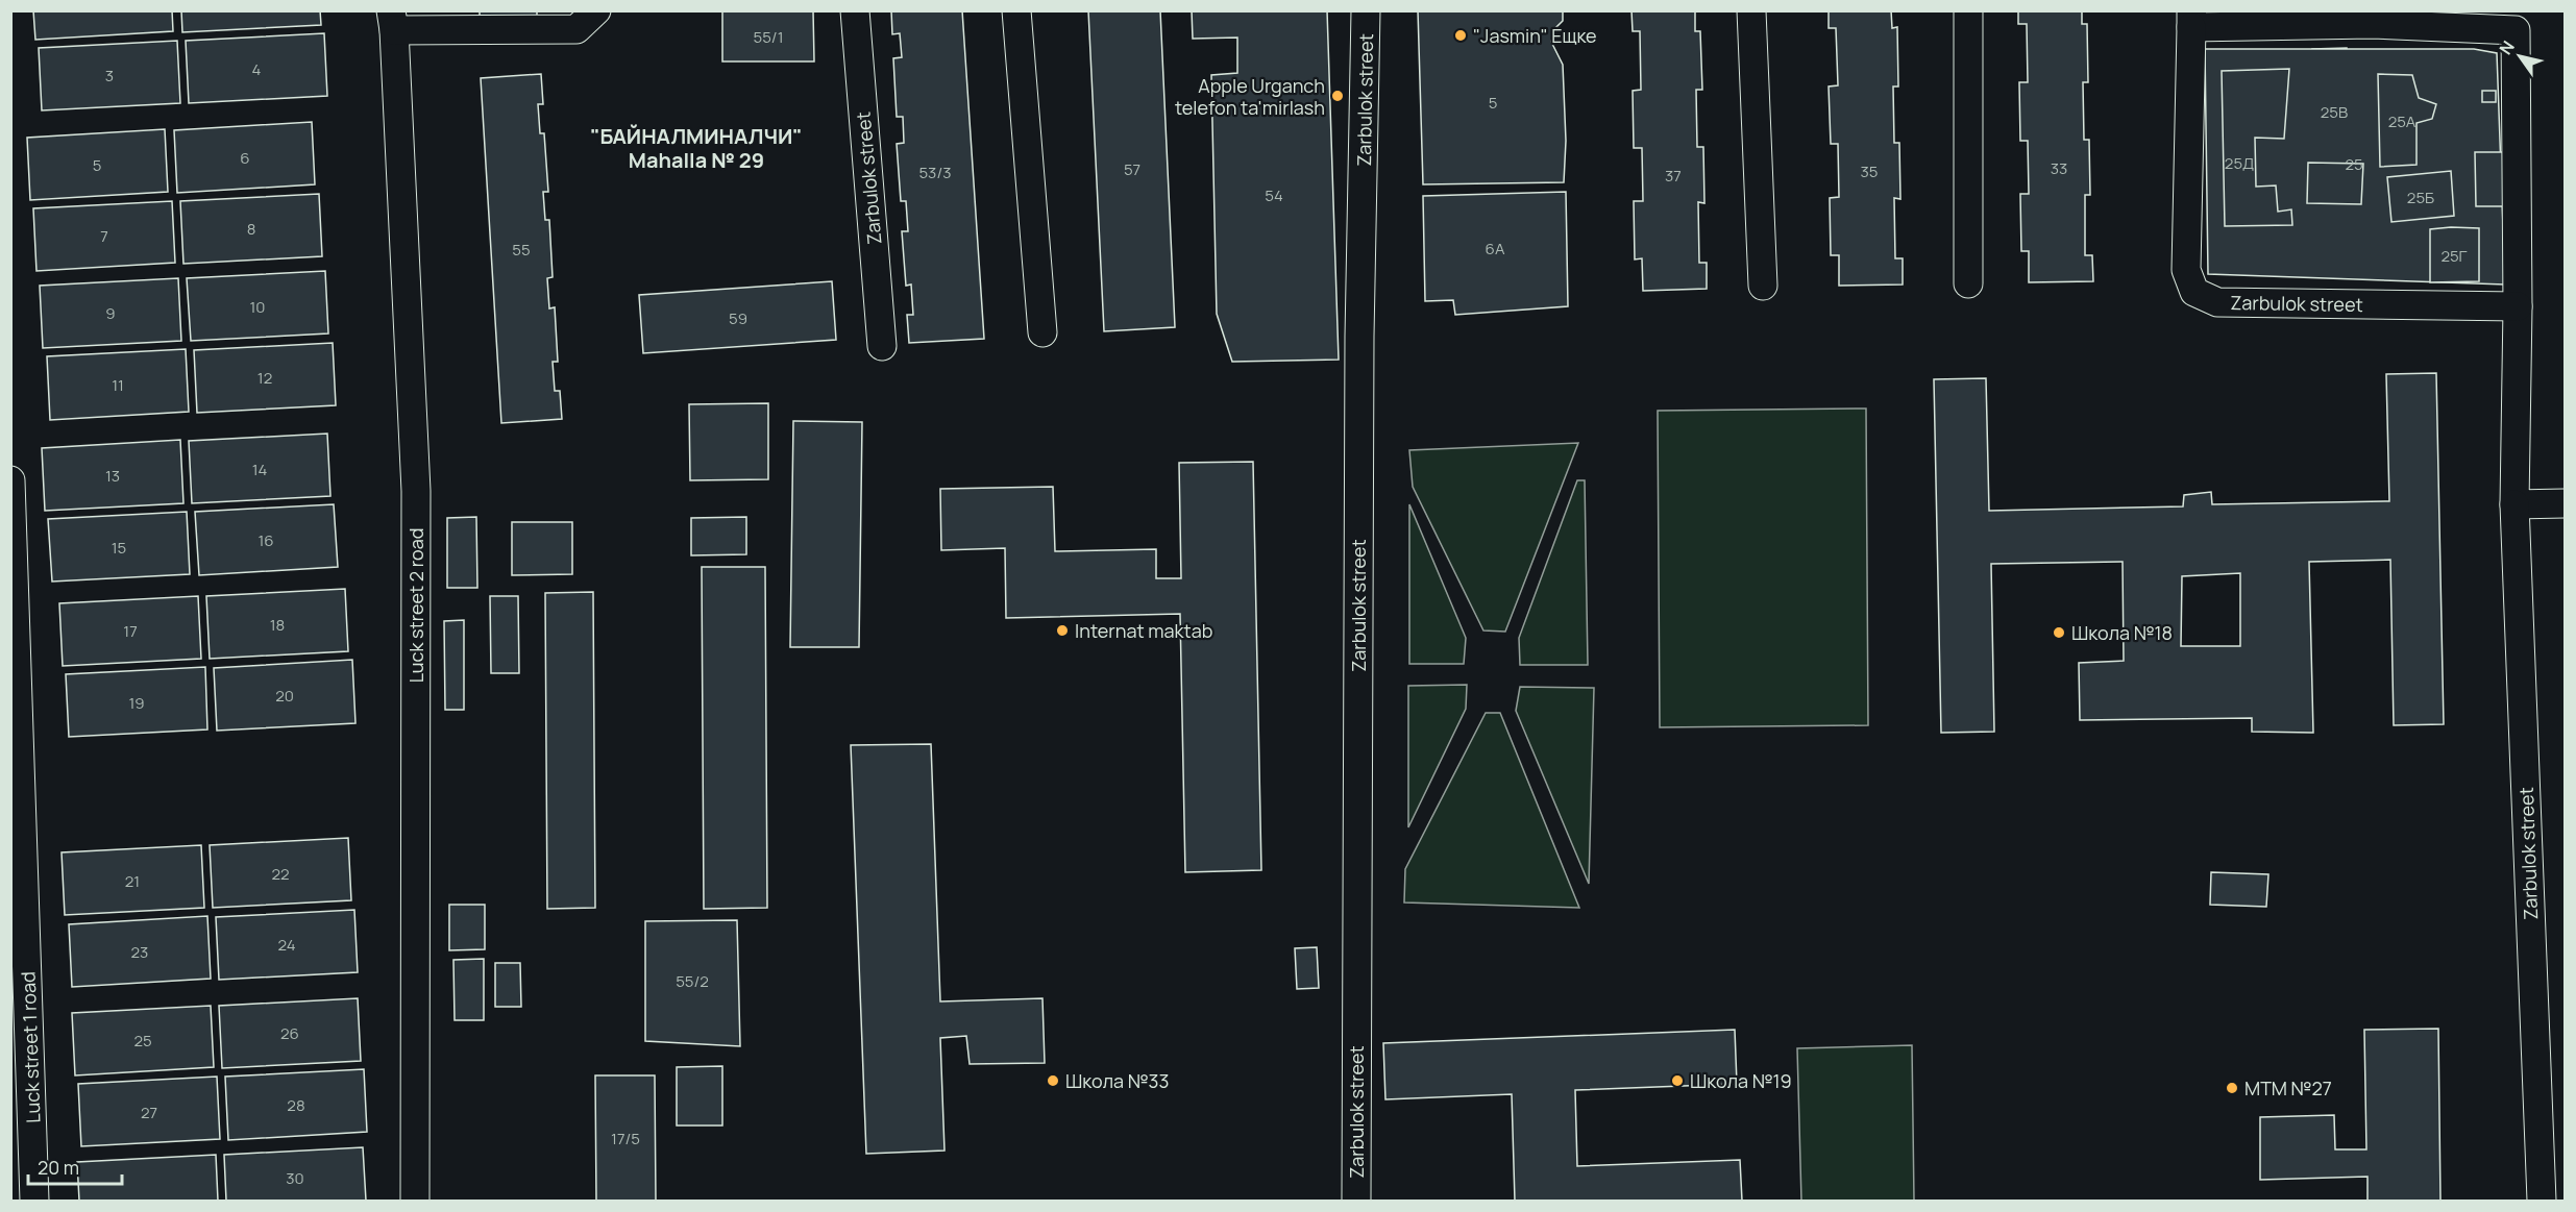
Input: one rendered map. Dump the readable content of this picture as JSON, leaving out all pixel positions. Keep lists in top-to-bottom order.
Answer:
{
  "streets": {
    "street": ["Zarbulok street", "Luck street 2 road", "Luck street 1 road"]
  },
  "districts": ["\"БАЙНАЛМИНАЛЧИ\" Mahalla № 29"],
  "places": [
    "\"Jasmin\" Ещке",
    "Apple Urganch telefon ta'mirlash",
    "Internat maktab",
    "Школа №18",
    "Школа №33",
    "Школа №19",
    "MTM №27"
  ],
  "house_numbers": [
    "55/1",
    "4",
    "3",
    "5",
    "25В",
    "25А",
    "6",
    "25Д",
    "25",
    "5",
    "33",
    "57",
    "35",
    "53/3",
    "37",
    "54",
    "25Б",
    "8",
    "7",
    "6A",
    "55",
    "25Г",
    "10",
    "9",
    "59",
    "12",
    "11",
    "14",
    "13",
    "16",
    "15",
    "18",
    "17",
    "20",
    "19",
    "22",
    "21",
    "24",
    "23",
    "55/2",
    "26",
    "25",
    "28",
    "27",
    "17/5",
    "30"
  ],
  "scale_bar": "20 m",
  "north": "top left"
}
